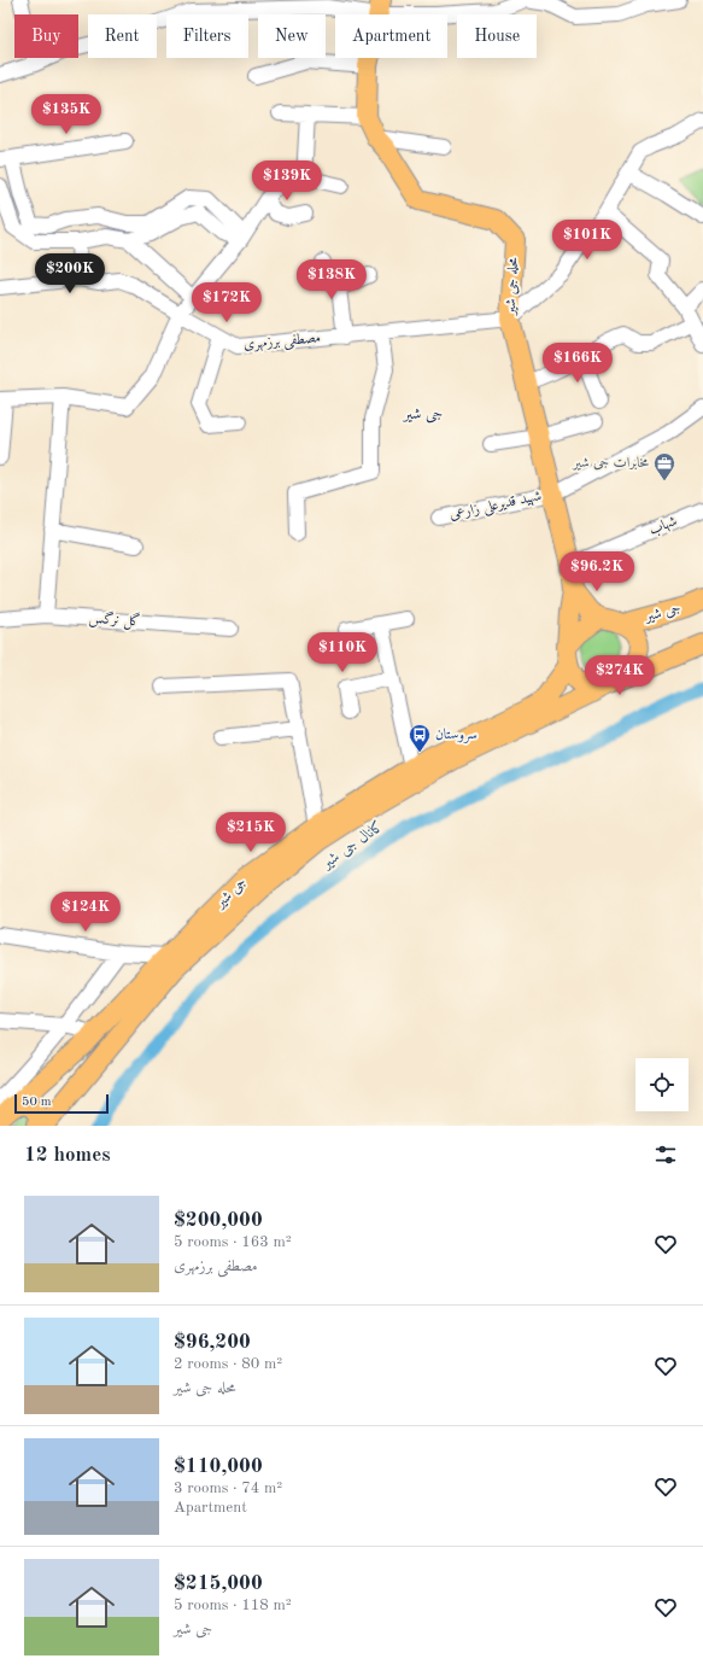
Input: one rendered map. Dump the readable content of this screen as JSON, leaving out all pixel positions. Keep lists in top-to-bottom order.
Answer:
{
  "streets": {
    "main road": ["محله جی شیر", "جی شیر"],
    "street": [
      "مصطفی برزمهری",
      "شهید قدیرعلی زارعی",
      "شهاب",
      "گل نرگس"
    ]
  },
  "crossings": [
    ["محله جی شیر", "مصطفی برزمهری"],
    ["محله جی شیر", "شهید قدیرعلی زارعی"],
    ["محله جی شیر", "شهاب"],
    ["محله جی شیر", "جی شیر"]
  ],
  "districts": ["جی شیر"],
  "water": ["کانال جی شیر"],
  "places": {
    "office": ["مخابرات جی شیر"],
    "bus stop": ["سروستان"]
  },
  "scale_bar": "50 m",
  "page": {
    "chip": [
      "Buy",
      "Rent",
      "Filters",
      "New",
      "Apartment",
      "House"
    ],
    "price": [
      "$135K",
      "$139K",
      "$101K",
      "$200K",
      "$138K",
      "$172K",
      "$166K",
      "$96.2K",
      "$110K",
      "$274K",
      "$215K",
      "$124K"
    ],
    "scale": "50 m",
    "heading": "12 homes",
    "list": [
      {
        "name": "$200,000",
        "note": "5 rooms · 163 m² · مصطفی برزمهری"
      },
      {
        "name": "$96,200",
        "note": "2 rooms · 80 m² · محله جی شیر"
      },
      {
        "name": "$110,000",
        "note": "3 rooms · 74 m² · Apartment"
      },
      {
        "name": "$215,000",
        "note": "5 rooms · 118 m² · جی شیر"
      }
    ]
  }
}
